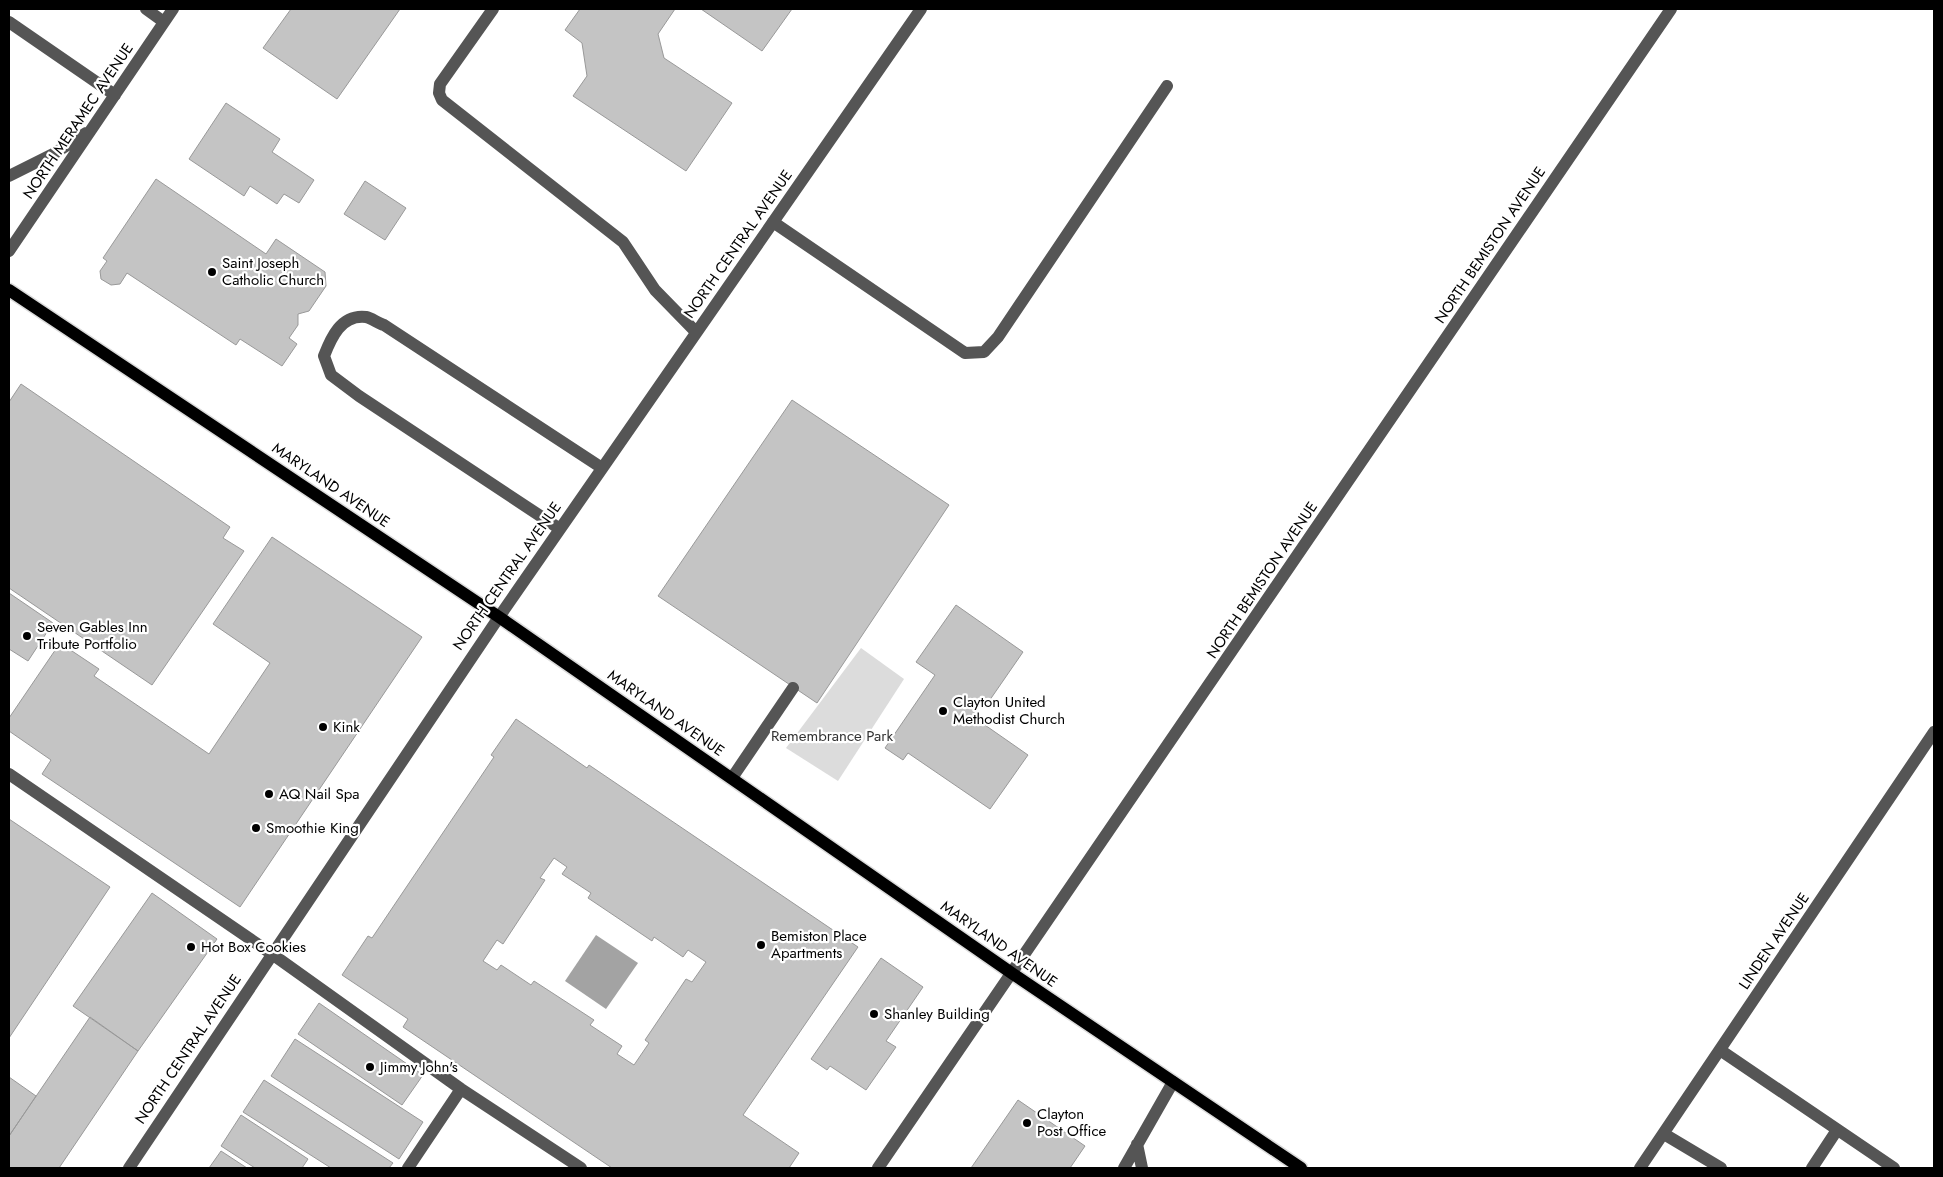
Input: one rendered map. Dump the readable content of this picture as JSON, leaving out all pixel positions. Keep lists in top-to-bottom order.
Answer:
{
  "streets": {
    "main road": ["MARYLAND AVENUE"],
    "street": [
      "NORTH MERAMEC AVENUE",
      "NORTH CENTRAL AVENUE",
      "NORTH BEMISTON AVENUE",
      "LINDEN AVENUE"
    ]
  },
  "crossings": [
    ["NORTH CENTRAL AVENUE", "MARYLAND AVENUE"],
    ["NORTH BEMISTON AVENUE", "MARYLAND AVENUE"]
  ],
  "parks": ["Remembrance Park"],
  "places": [
    "Saint Joseph Catholic Church",
    "Seven Gables Inn Tribute Portfolio",
    "Clayton United Methodist Church",
    "Kink",
    "AQ Nail Spa",
    "Smoothie King",
    "Bemiston Place Apartments",
    "Hot Box Cookies",
    "Shanley Building",
    "Jimmy John's",
    "Clayton Post Office"
  ]
}
